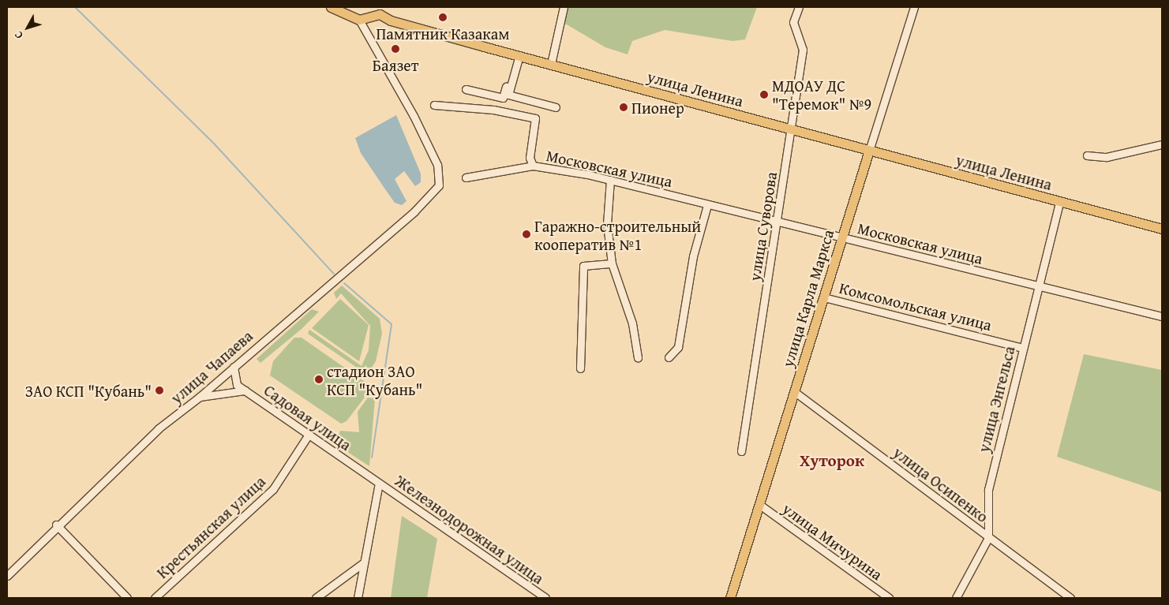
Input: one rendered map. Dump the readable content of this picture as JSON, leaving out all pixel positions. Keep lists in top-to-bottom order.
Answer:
{
  "streets": {
    "main road": ["улица Ленина", "улица Карла Маркса"],
    "street": [
      "Московская улица",
      "улица Суворова",
      "Комсомольская улица",
      "улица Чапаева",
      "улица Энгельса",
      "Садовая улица",
      "улица Осипенко",
      "Крестьянская улица",
      "Железнодорожная улица",
      "улица Мичурина"
    ]
  },
  "crossings": [
    ["улица Ленина", "улица Суворова"],
    ["улица Ленина", "улица Карла Маркса"],
    ["улица Ленина", "улица Чапаева"],
    ["улица Ленина", "улица Энгельса"],
    ["Московская улица", "улица Суворова"],
    ["Московская улица", "улица Карла Маркса"],
    ["Московская улица", "улица Энгельса"],
    ["улица Карла Маркса", "Комсомольская улица"],
    ["улица Карла Маркса", "улица Осипенко"],
    ["улица Карла Маркса", "улица Мичурина"],
    ["Комсомольская улица", "улица Энгельса"],
    ["улица Чапаева", "Садовая улица"],
    ["улица Энгельса", "улица Осипенко"],
    ["Садовая улица", "Крестьянская улица"],
    ["Садовая улица", "Железнодорожная улица"]
  ],
  "districts": ["Хуторок"],
  "places": [
    "Памятник Казакам",
    "Баязет",
    "МДОАУ ДС \"Теремок\" №9",
    "Пионер",
    "Гаражно-строительный кооператив №1",
    "стадион ЗАО КСП \"Кубань\"",
    "ЗАО КСП \"Кубань\""
  ],
  "north": "bottom left"
}
